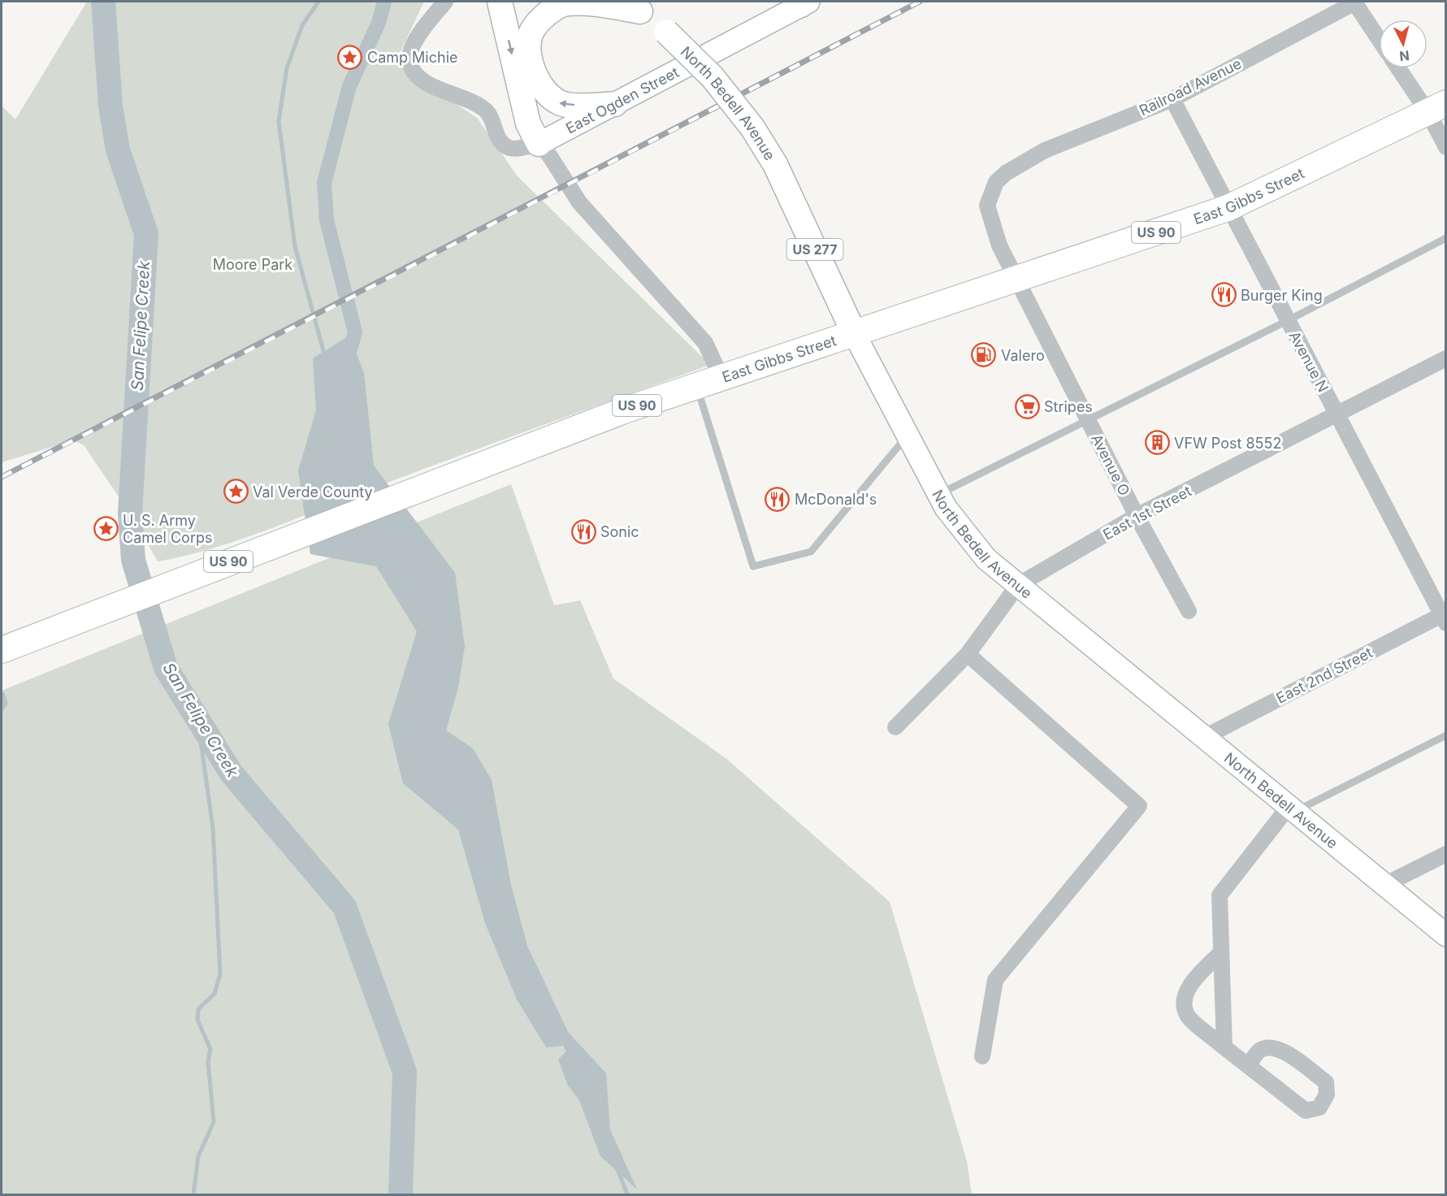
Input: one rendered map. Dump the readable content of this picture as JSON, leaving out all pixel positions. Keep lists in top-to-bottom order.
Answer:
{
  "streets": {
    "highway": ["East Gibbs Street", "US 90"],
    "main road": ["East Ogden Street", "North Bedell Avenue", "US 277"],
    "street": [
      "Railroad Avenue",
      "Avenue N",
      "Avenue O",
      "East 1st Street",
      "East 2nd Street"
    ]
  },
  "crossings": [
    ["Railroad Avenue", "Avenue N"],
    ["Railroad Avenue", "Avenue O"],
    ["North Bedell Avenue", "East Gibbs Street"],
    ["North Bedell Avenue", "East 1st Street"],
    ["North Bedell Avenue", "East 2nd Street"],
    ["East Gibbs Street", "Avenue N"],
    ["East Gibbs Street", "Avenue O"],
    ["Avenue N", "East 1st Street"],
    ["Avenue N", "East 2nd Street"],
    ["Avenue O", "East 1st Street"]
  ],
  "water": ["San Felipe Creek"],
  "parks": ["Moore Park"],
  "places": {
    "place": ["Camp Michie", "Val Verde County", "U. S. Army Camel Corps"],
    "restaurant": ["Burger King", "McDonald's", "Sonic"],
    "fuel station": ["Valero"],
    "supermarket": ["Stripes"],
    "building": ["VFW Post 8552"]
  },
  "north": "bottom"
}
